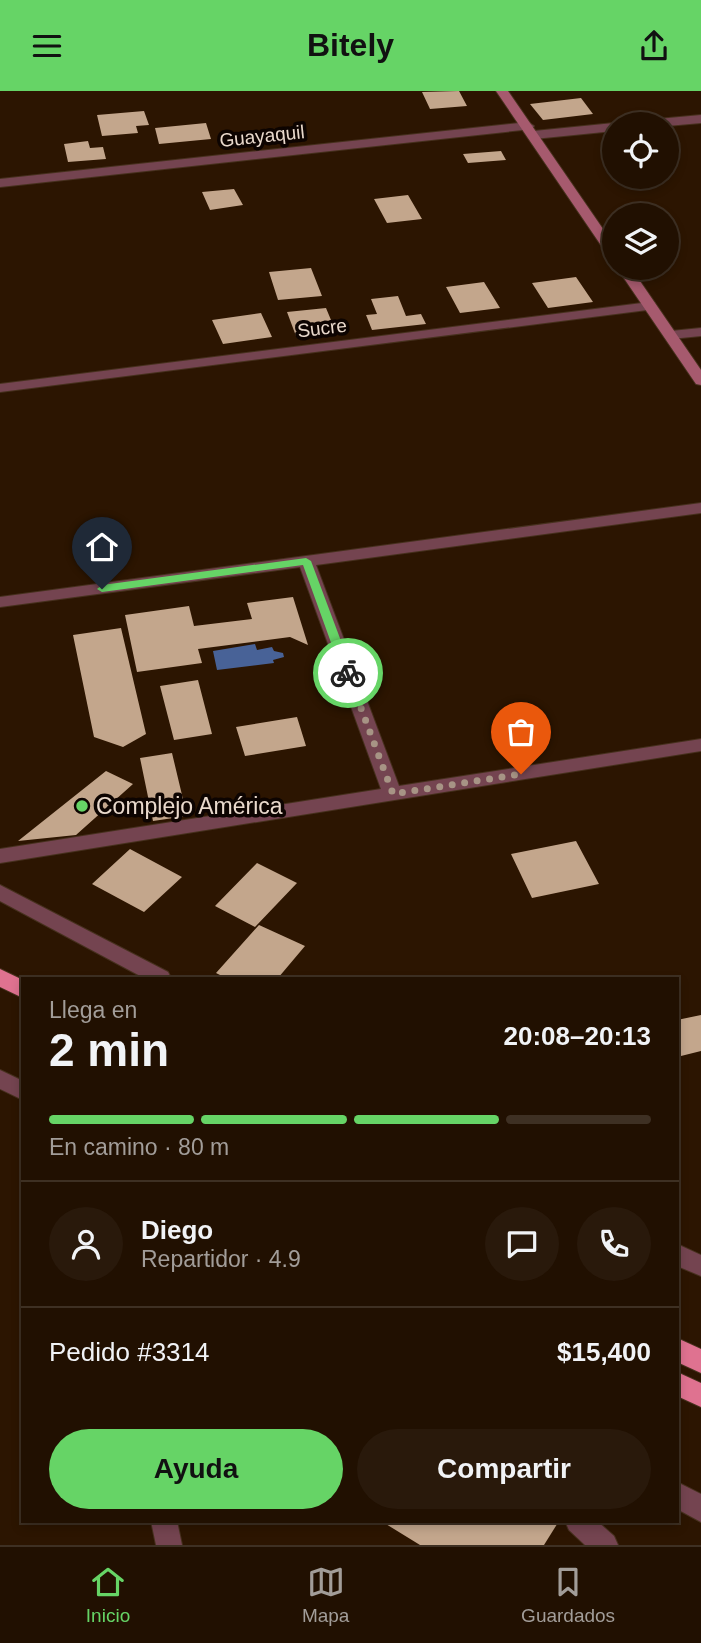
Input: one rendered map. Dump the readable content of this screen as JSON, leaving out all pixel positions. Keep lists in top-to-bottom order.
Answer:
{
  "streets": {
    "street": ["Guayaquil", "Sucre"]
  },
  "places": ["Complejo América"],
  "page": {
    "header": "Bitely",
    "heading": ["2 min", "Llega en", "20:08–20:13"],
    "panel": [
      "Diego",
      "Repartidor · 4.9",
      "Pedido #3314",
      "$15,400"
    ],
    "bar": "En camino · 80 m",
    "buttons": ["Ayuda", "Compartir"],
    "tabs": ["Inicio", "Mapa", "Guardados"]
  }
}
